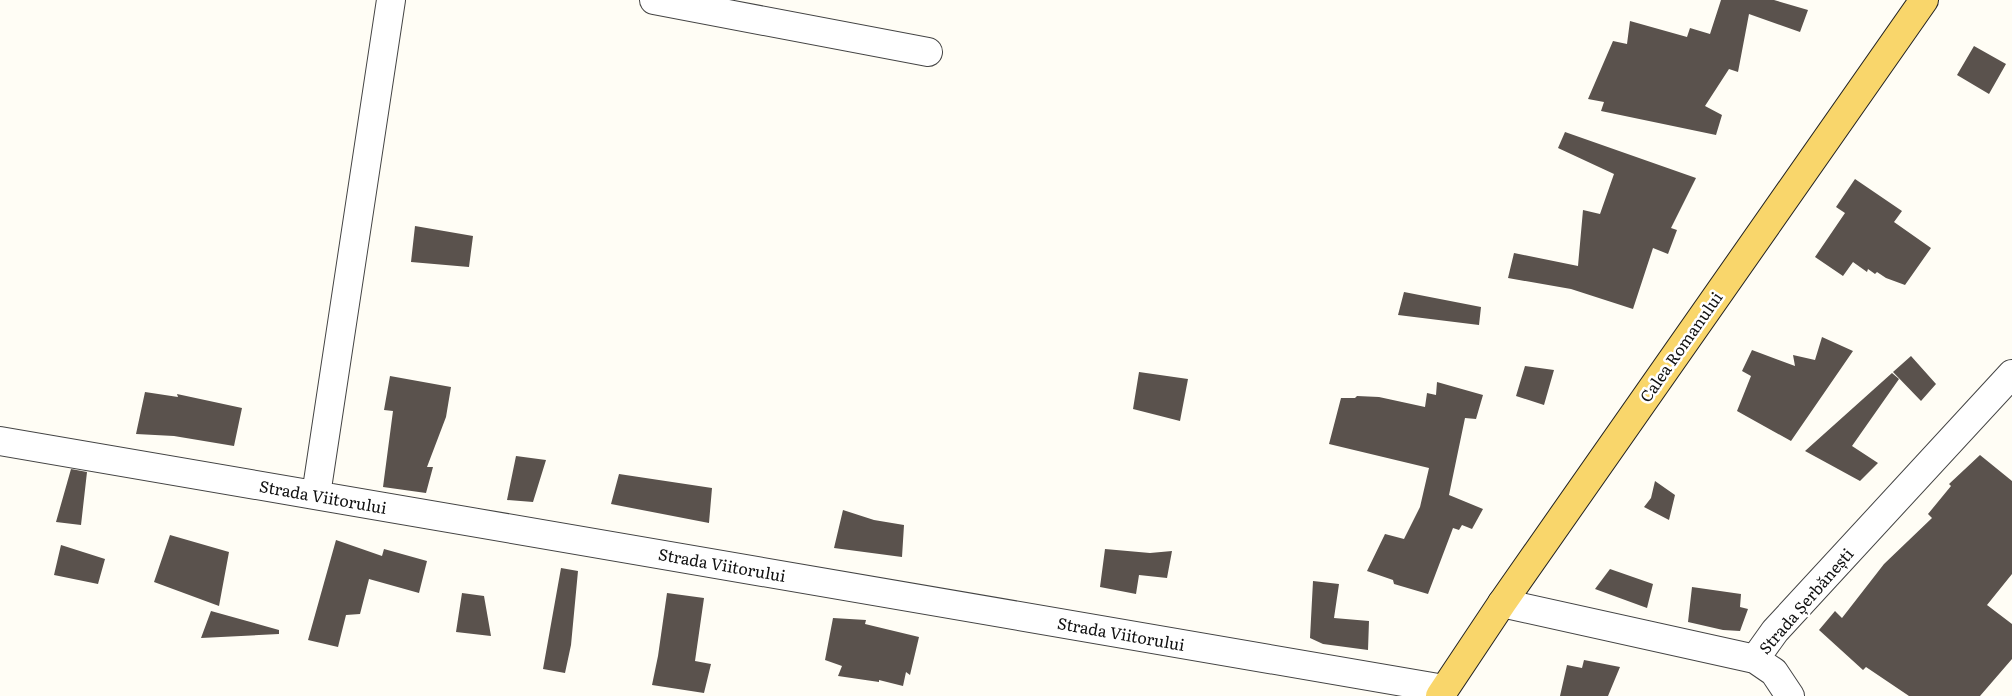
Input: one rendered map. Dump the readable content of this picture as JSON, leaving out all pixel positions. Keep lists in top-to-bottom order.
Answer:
{
  "streets": {
    "main road": ["Calea Romanului"],
    "street": ["Strada Viitorului", "Strada Șerbănești"]
  },
  "crossings": [
    ["Calea Romanului", "Strada Viitorului"],
    ["Calea Romanului", "Strada Șerbănești"]
  ]
}
